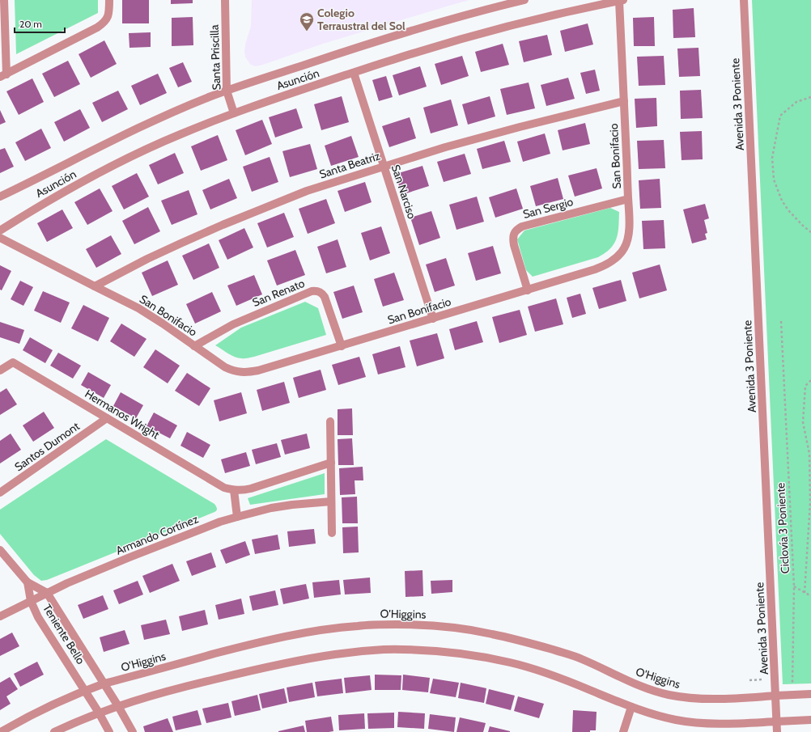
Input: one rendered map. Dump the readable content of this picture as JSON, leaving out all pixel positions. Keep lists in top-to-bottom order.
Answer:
{
  "streets": {
    "street": [
      "Santa Priscilla",
      "Asunción",
      "Avenida 3 Poniente",
      "San Bonifacio",
      "Santa Beatriz",
      "San Narciso",
      "San Sergio",
      "San Renato",
      "Hermanos Wright",
      "Santos Dumont",
      "Armando Cortínez",
      "O'Higgins",
      "Teniente Bello"
    ],
    "path": ["Ciclovía 3 Poniente"]
  },
  "crossings": [
    ["Santa Priscilla", "Asunción"],
    ["Asunción", "San Bonifacio"],
    ["Asunción", "San Narciso"],
    ["Avenida 3 Poniente", "O'Higgins"],
    ["San Bonifacio", "Santa Beatriz"],
    ["San Bonifacio", "San Narciso"],
    ["San Bonifacio", "San Sergio"],
    ["San Bonifacio", "San Renato"],
    ["Santa Beatriz", "San Narciso"],
    ["Hermanos Wright", "Santos Dumont"],
    ["Ciclovía 3 Poniente", "O'Higgins"],
    ["Armando Cortínez", "Teniente Bello"],
    ["O'Higgins", "Teniente Bello"]
  ],
  "places": {
    "school or university": ["Colegio Terraustral del Sol"]
  },
  "scale_bar": "20 m"
}
